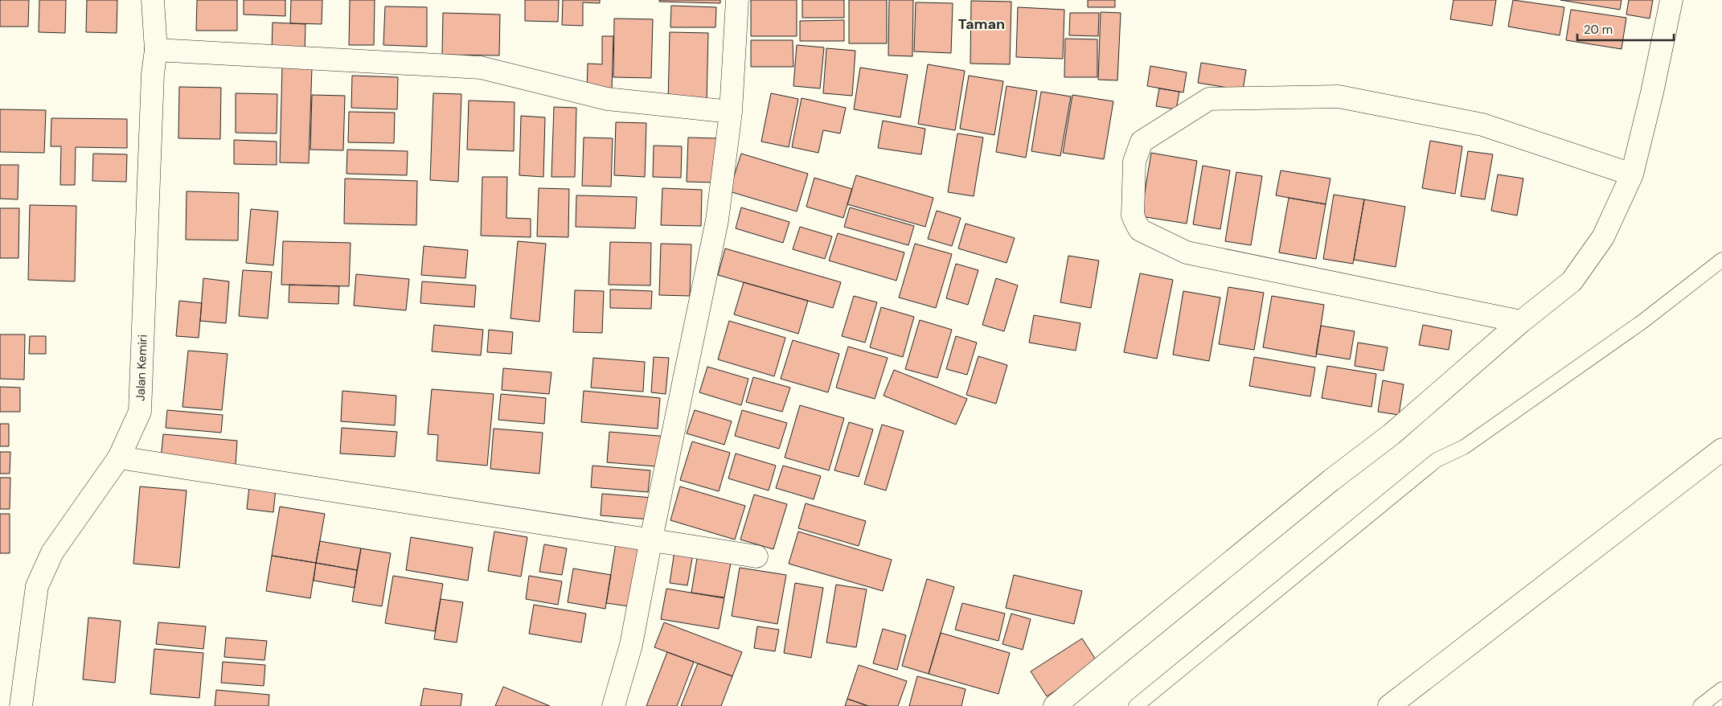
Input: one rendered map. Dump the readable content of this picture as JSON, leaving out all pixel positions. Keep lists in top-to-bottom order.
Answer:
{
  "streets": {
    "street": ["Jalan Kemiri"]
  },
  "districts": ["Taman"],
  "scale_bar": "20 m"
}
